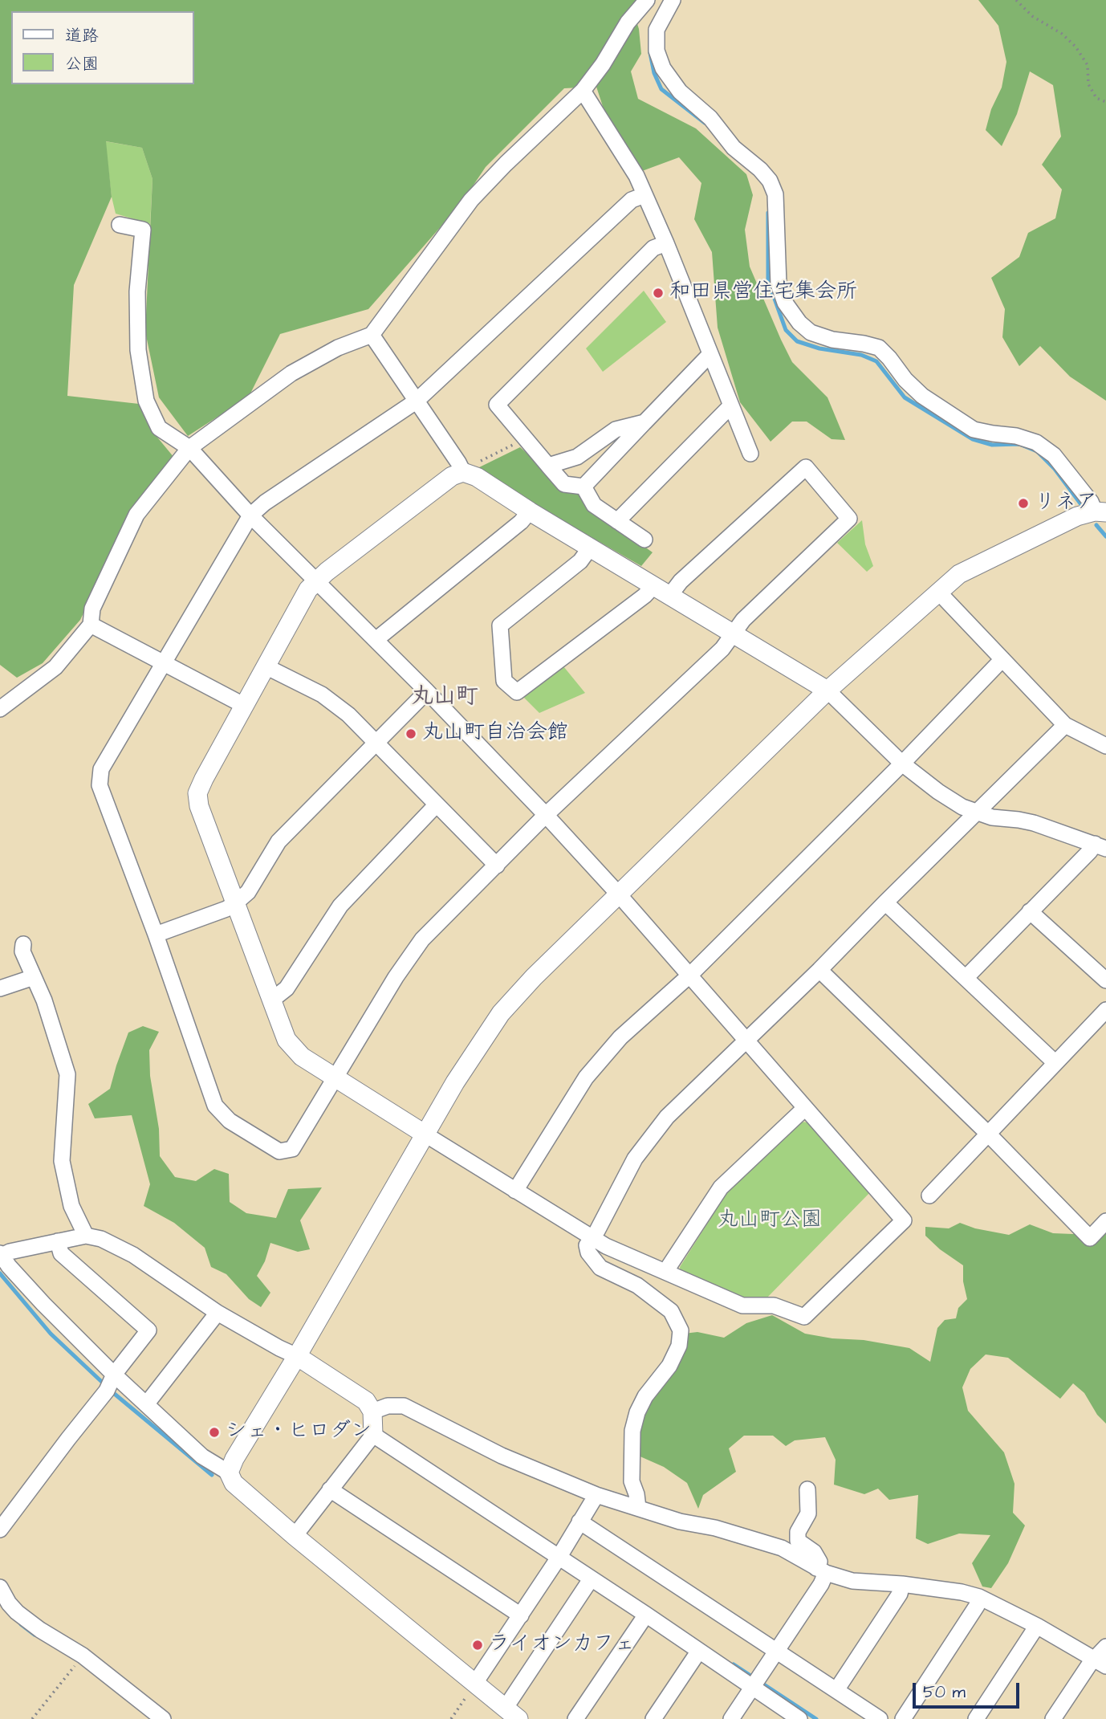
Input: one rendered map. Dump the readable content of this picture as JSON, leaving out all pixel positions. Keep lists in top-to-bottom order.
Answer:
{
  "districts": ["丸山町"],
  "parks": ["丸山町公園"],
  "places": [
    "和田県営住宅集会所",
    "リネア",
    "丸山町自治会館",
    "シェ・ヒロダン",
    "ライオンカフェ"
  ],
  "legend": ["道路", "公園"],
  "scale_bar": "50 m"
}
